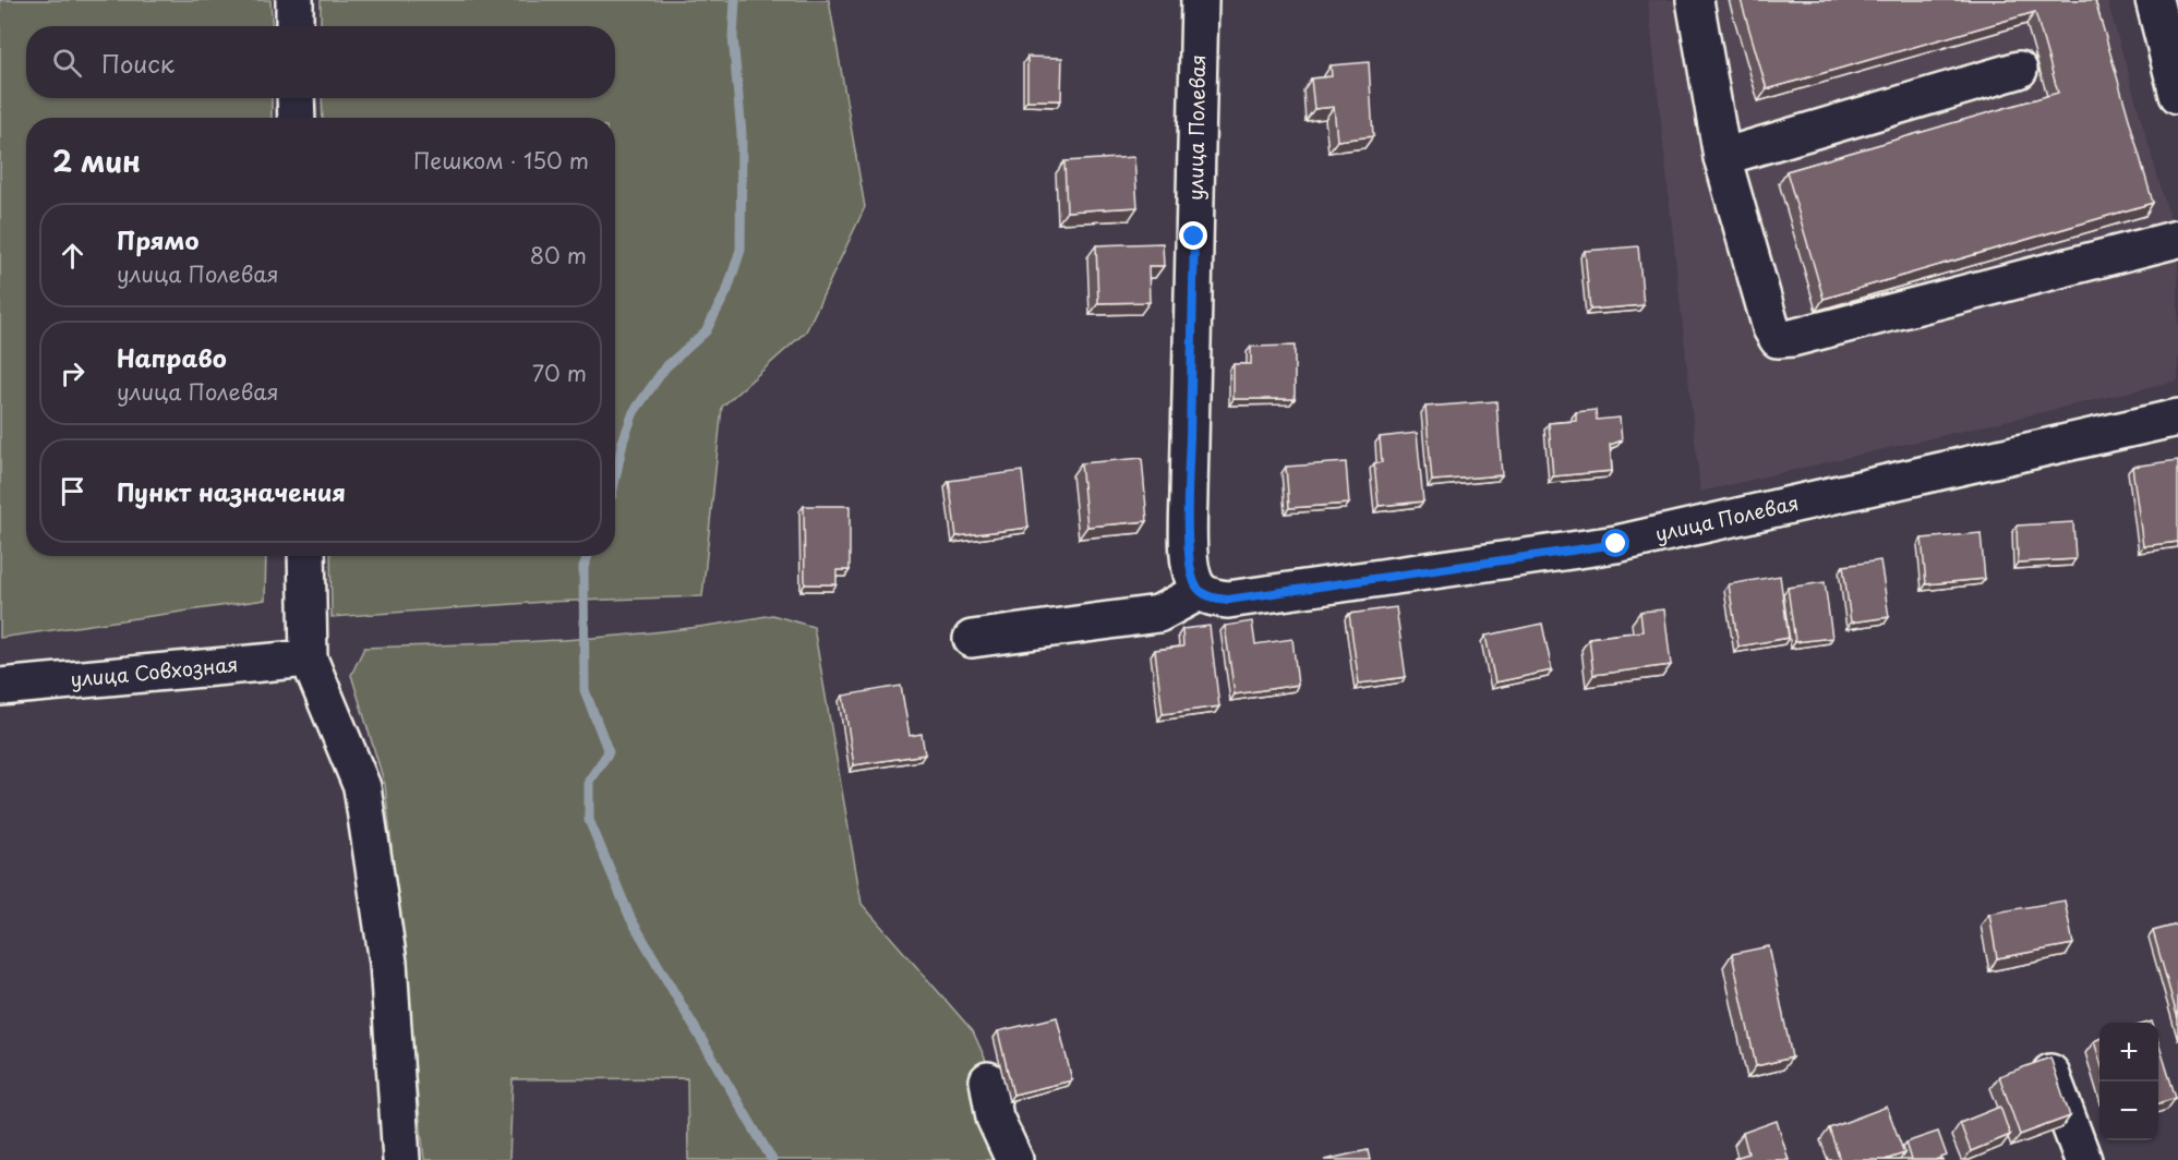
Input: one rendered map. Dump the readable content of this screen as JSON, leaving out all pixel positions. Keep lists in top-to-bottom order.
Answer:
{
  "streets": {
    "street": ["улица Полевая", "улица Совхозная"]
  },
  "page": {
    "search": "Поиск",
    "heading": ["2 мин", "Пешком · 150 m"],
    "list": [
      ["Прямо", "улица Полевая", "80 m"],
      ["Направо", "улица Полевая", "70 m"],
      "Пункт назначения"
    ],
    "map_buttons": ["+", "−"]
  }
}
